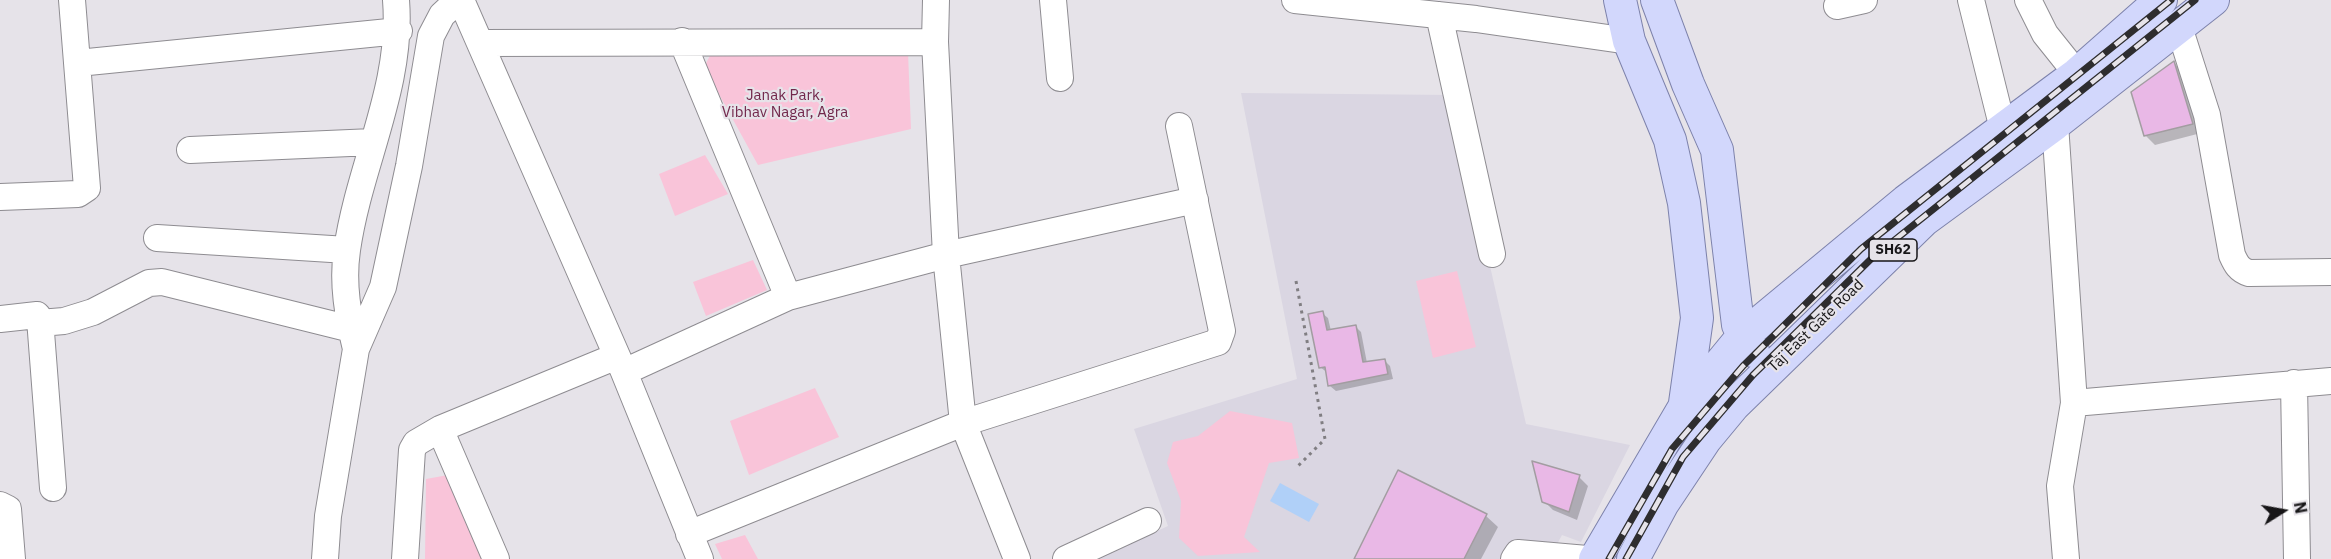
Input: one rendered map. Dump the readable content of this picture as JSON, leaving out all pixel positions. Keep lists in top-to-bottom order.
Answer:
{
  "streets": {
    "main road": ["SH62", "Taj East Gate Road"]
  },
  "crossings": [
    ["SH62", "Taj East Gate Road"]
  ],
  "parks": ["Janak Park, Vibhav Nagar, Agra"],
  "north": "right"
}
